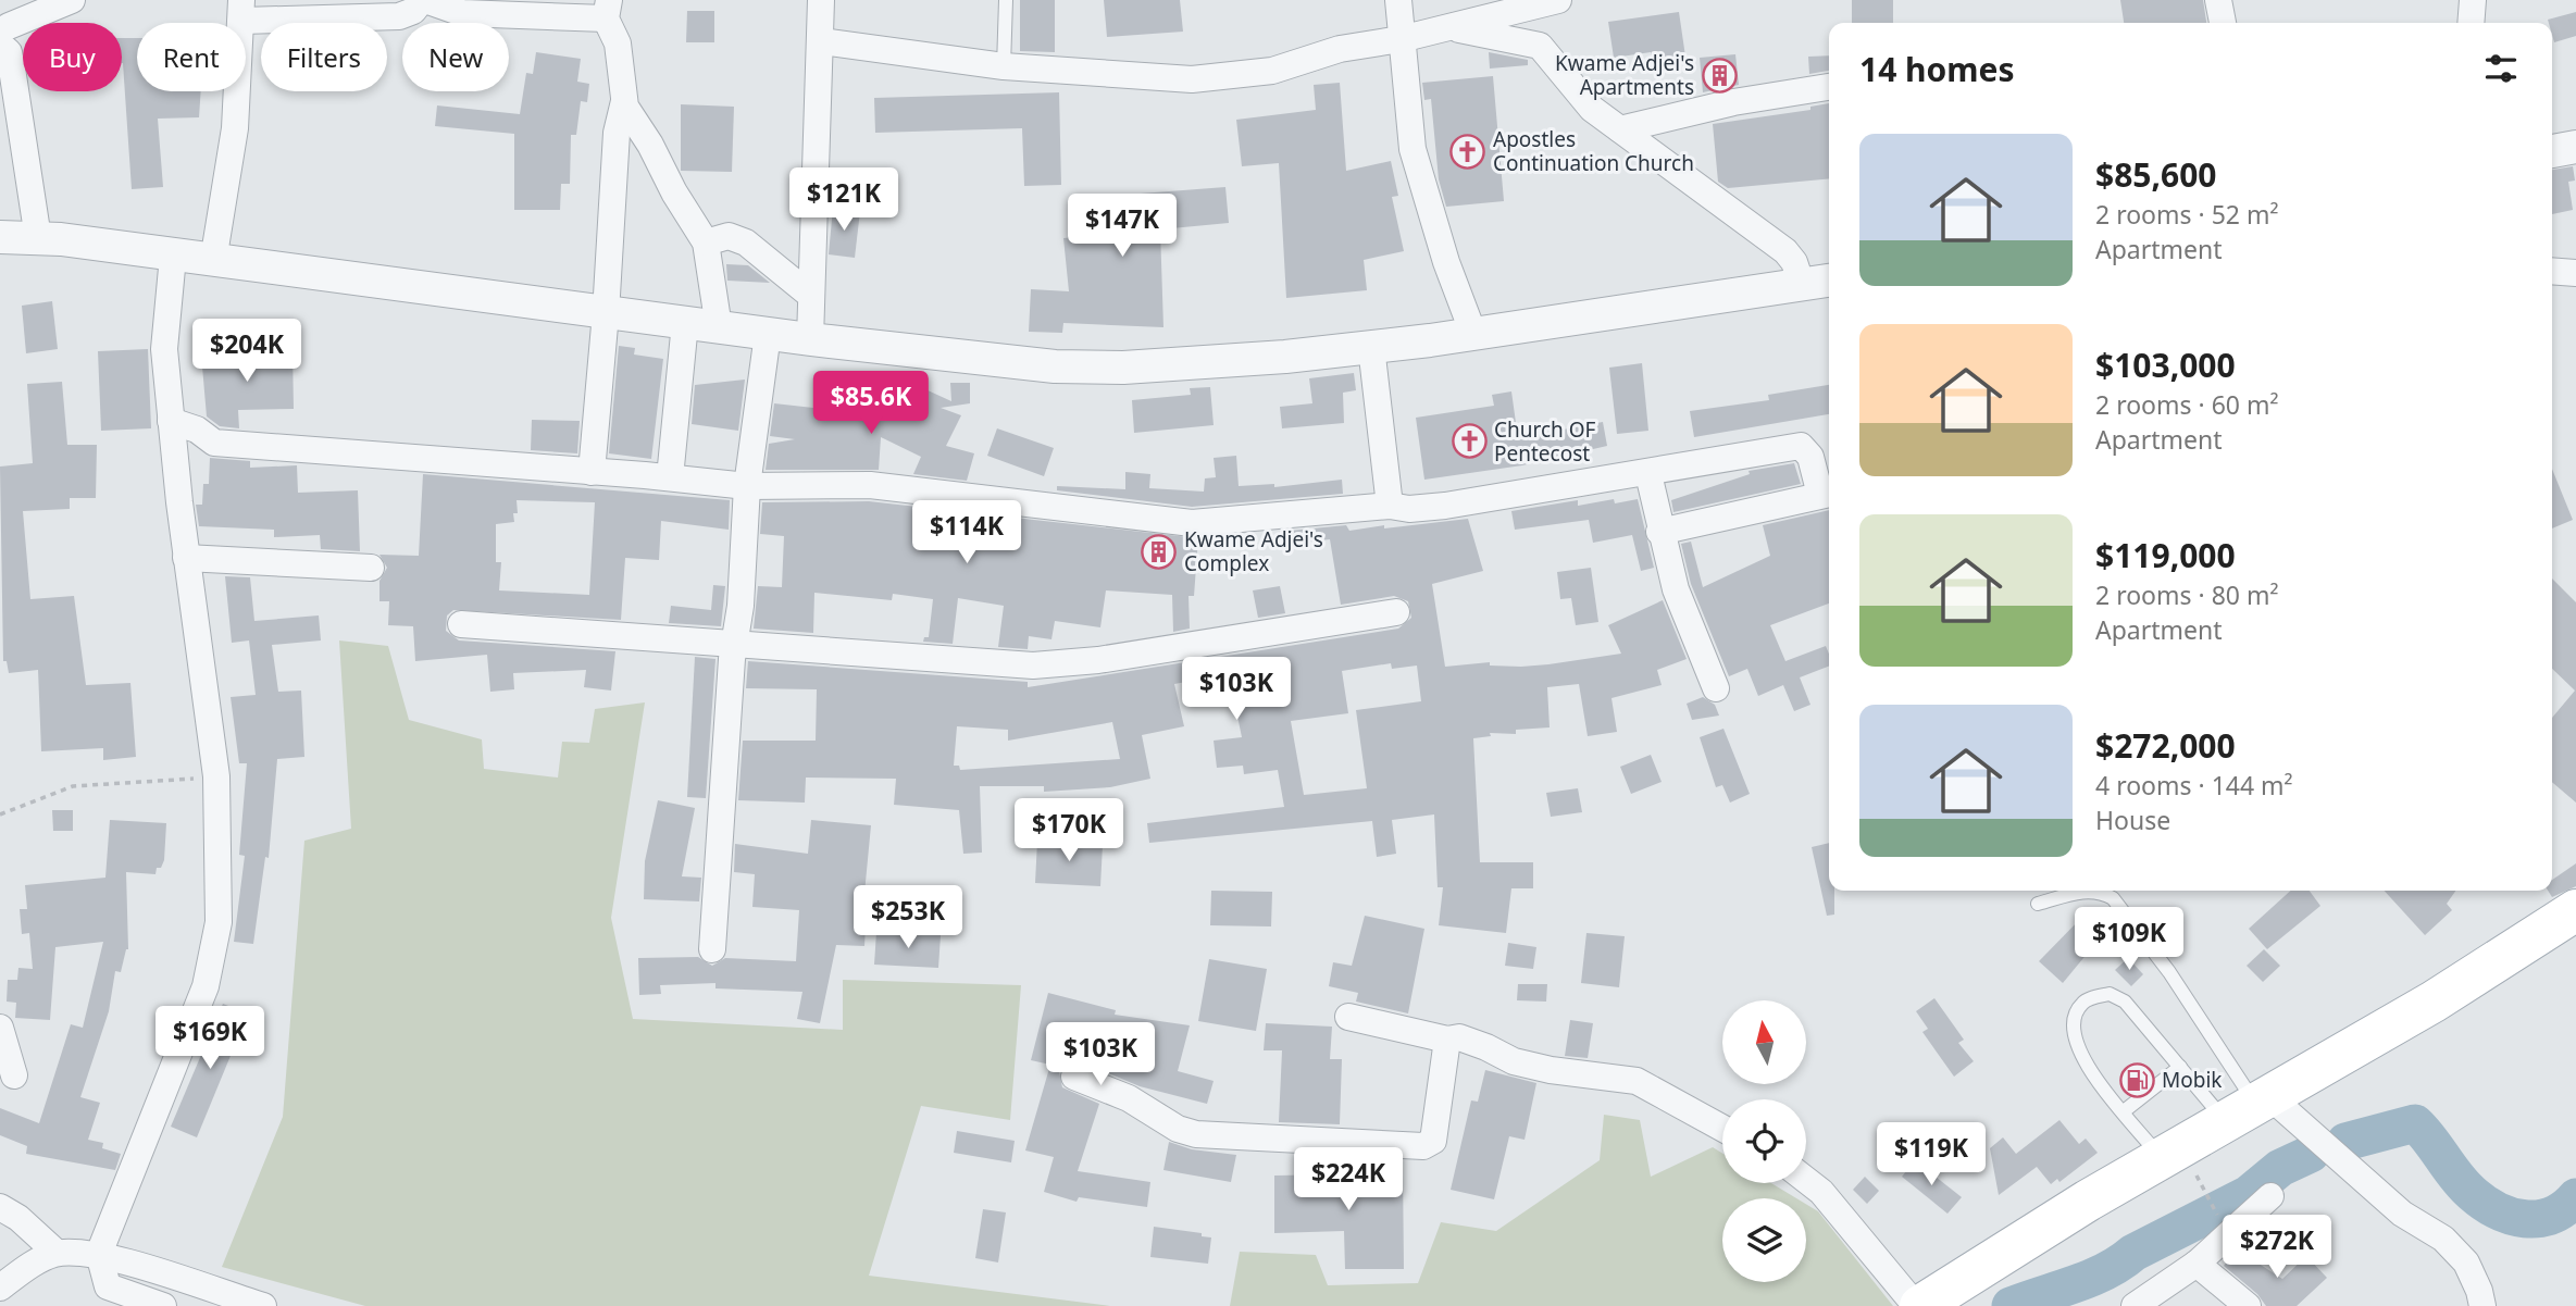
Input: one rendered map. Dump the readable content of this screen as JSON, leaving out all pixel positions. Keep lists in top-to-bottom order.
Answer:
{
  "places": {
    "building": ["Kwame Adjei's Apartments", "Kwame Adjei's Complex"],
    "church": ["Apostles Continuation Church", "Church OF Pentecost"],
    "fuel station": ["Mobik"]
  },
  "north": "top",
  "page": {
    "chip": [
      "Buy",
      "Rent",
      "Filters",
      "New"
    ],
    "heading": "14 homes",
    "list": [
      {
        "name": "$85,600",
        "note": "2 rooms · 52 m² · Apartment"
      },
      {
        "name": "$103,000",
        "note": "2 rooms · 60 m² · Apartment"
      },
      {
        "name": "$119,000",
        "note": "2 rooms · 80 m² · Apartment"
      },
      {
        "name": "$272,000",
        "note": "4 rooms · 144 m² · House"
      }
    ],
    "price": [
      "$121K",
      "$147K",
      "$204K",
      "$85.6K",
      "$114K",
      "$103K",
      "$170K",
      "$253K",
      "$109K",
      "$169K",
      "$103K",
      "$119K",
      "$224K",
      "$272K"
    ]
  }
}
